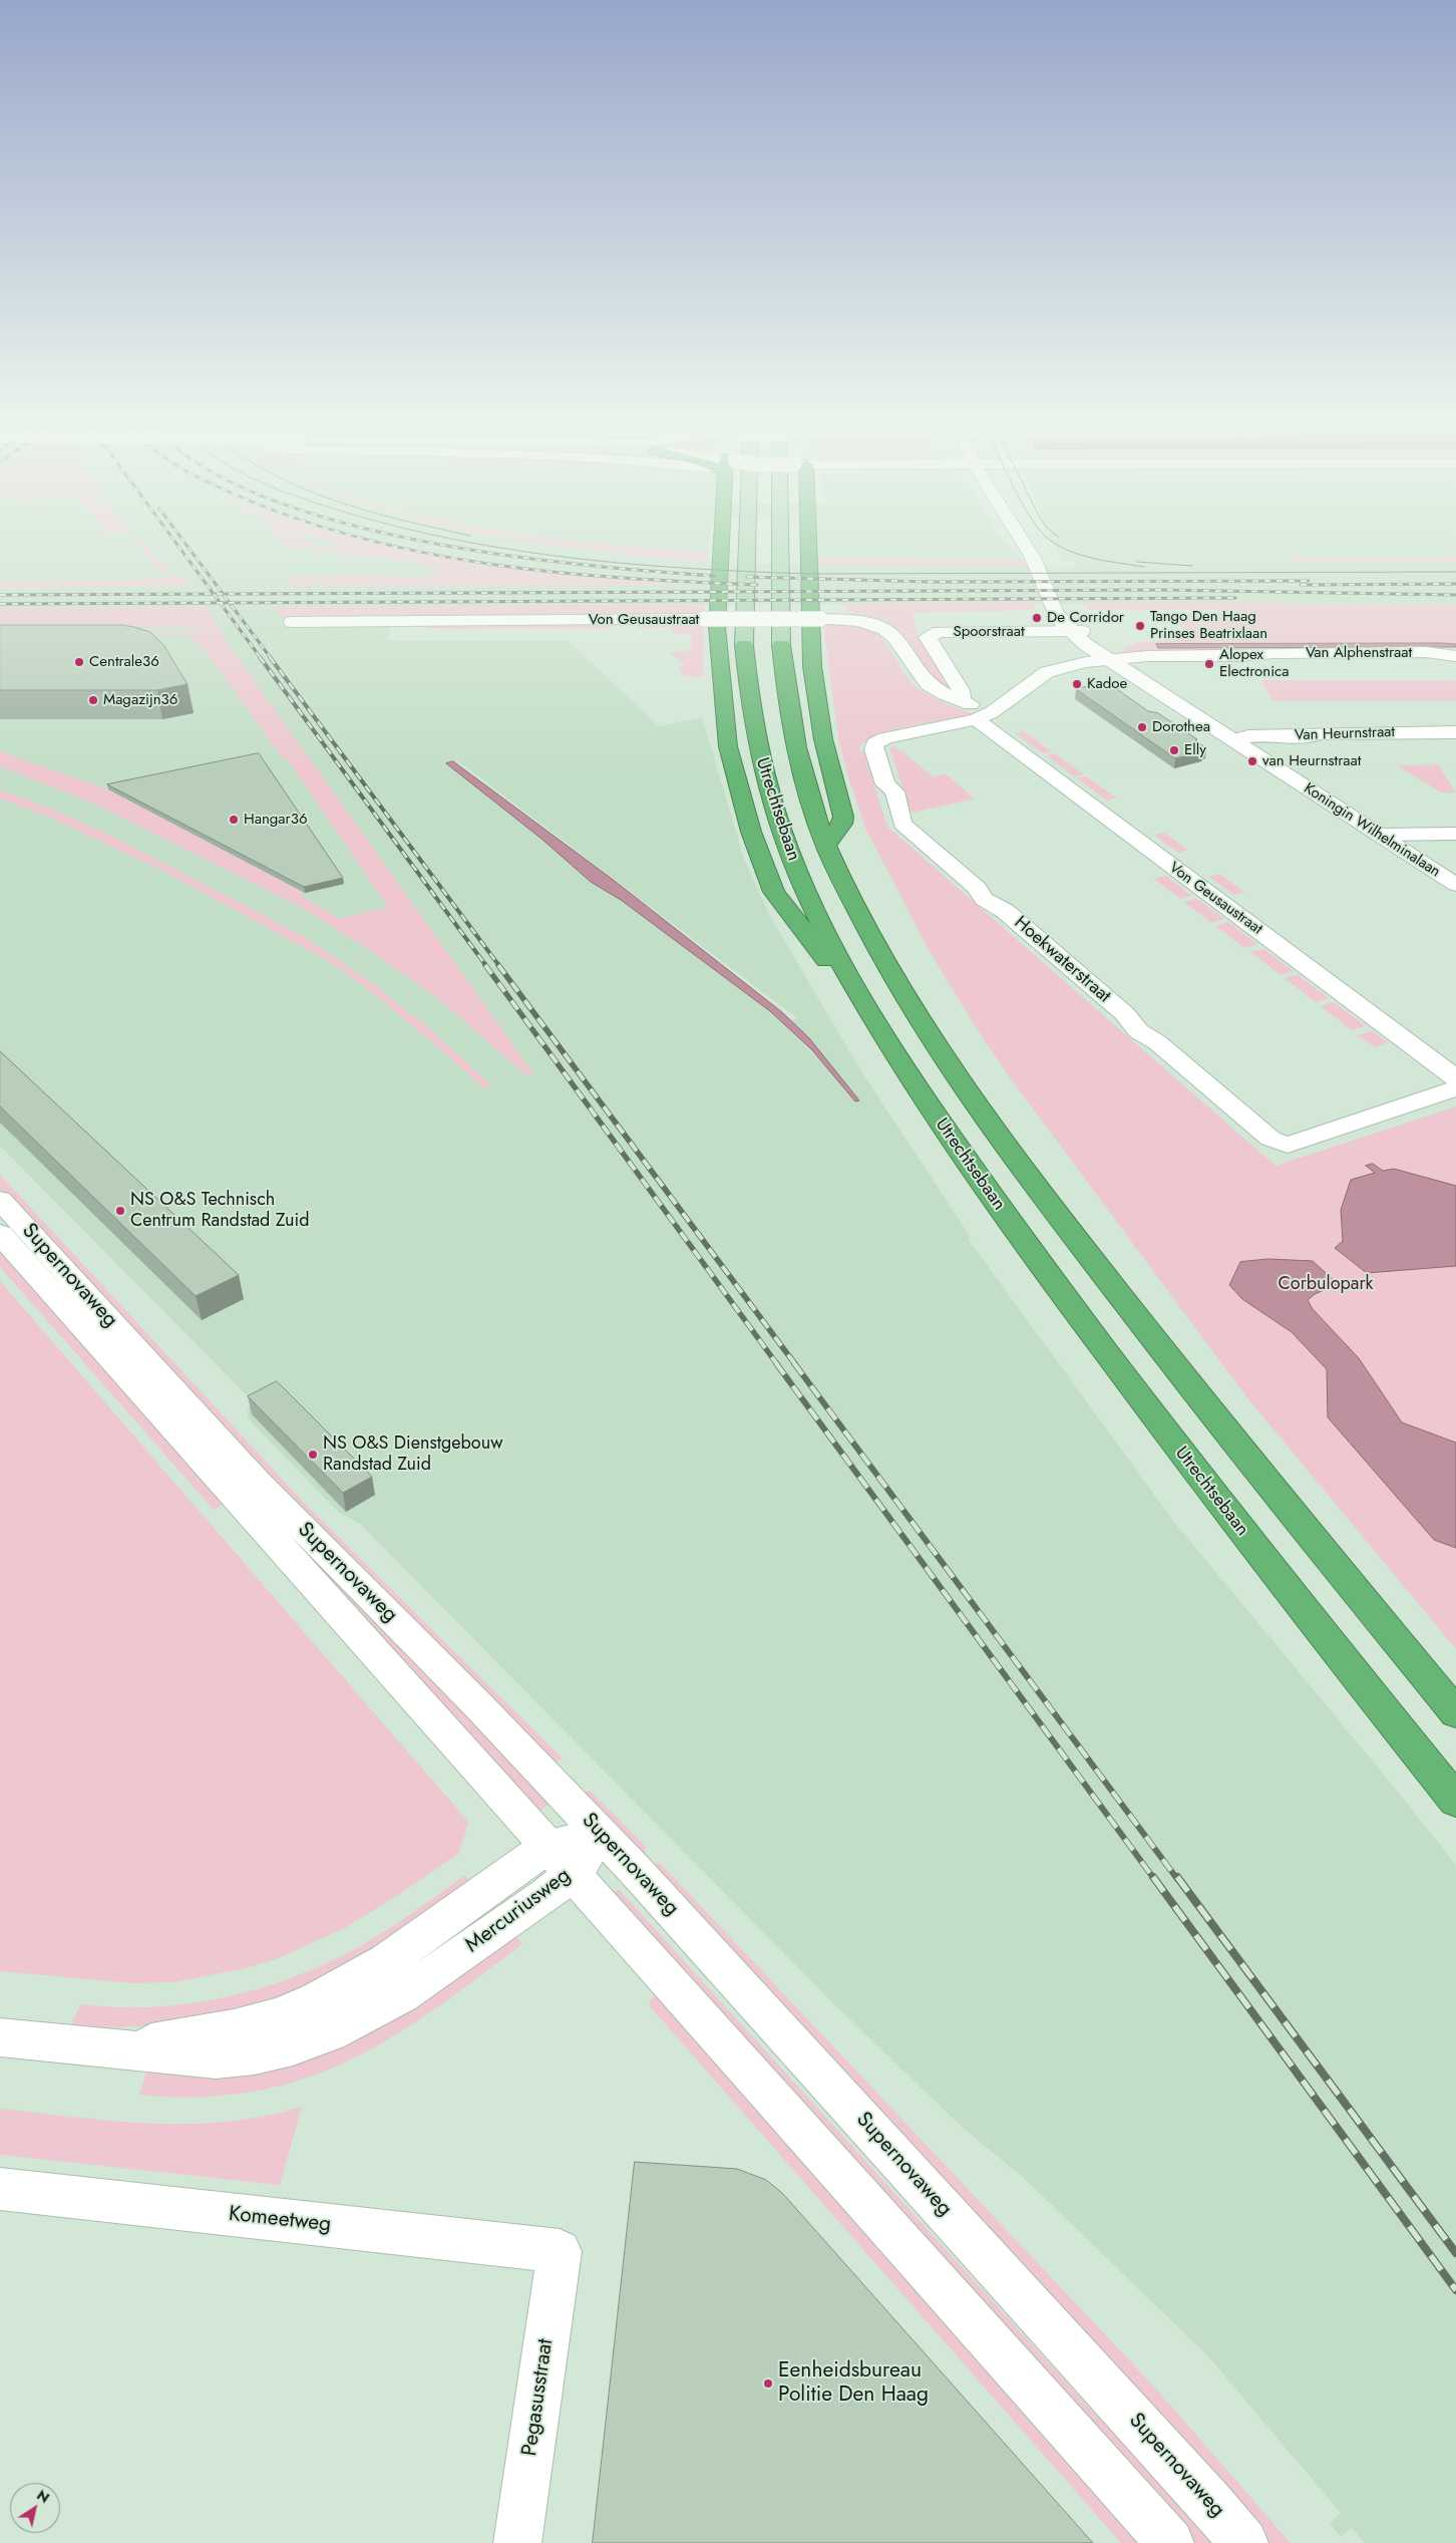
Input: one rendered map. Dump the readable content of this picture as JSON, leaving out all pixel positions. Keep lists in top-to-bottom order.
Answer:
{
  "streets": {
    "highway": ["Utrechtsebaan"],
    "street": [
      "Von Geusaustraat",
      "Spoorstraat",
      "Van Alphenstraat",
      "Van Heurnstraat",
      "Koningin Wilhelminalaan",
      "Hoekwaterstraat",
      "Supernovaweg",
      "Mercuriusweg",
      "Komeetweg",
      "Pegasusstraat"
    ]
  },
  "crossings": [
    ["Von Geusaustraat", "Spoorstraat"],
    ["Von Geusaustraat", "Van Alphenstraat"],
    ["Von Geusaustraat", "Hoekwaterstraat"],
    ["Spoorstraat", "Koningin Wilhelminalaan"],
    ["Van Alphenstraat", "Koningin Wilhelminalaan"],
    ["Van Alphenstraat", "Hoekwaterstraat"],
    ["Van Heurnstraat", "Koningin Wilhelminalaan"],
    ["Supernovaweg", "Mercuriusweg"],
    ["Komeetweg", "Pegasusstraat"]
  ],
  "parks": ["Corbulopark"],
  "places": [
    "De Corridor",
    "Tango Den Haag Prinses Beatrixlaan",
    "Centrale36",
    "Alopex Electronica",
    "Kadoe",
    "Magazijn36",
    "Dorothea",
    "Elly",
    "van Heurnstraat",
    "Hangar36",
    "NS O&S Technisch Centrum Randstad Zuid",
    "NS O&S Dienstgebouw Randstad Zuid",
    "Eenheidsbureau Politie Den Haag"
  ],
  "north": "top right"
}
